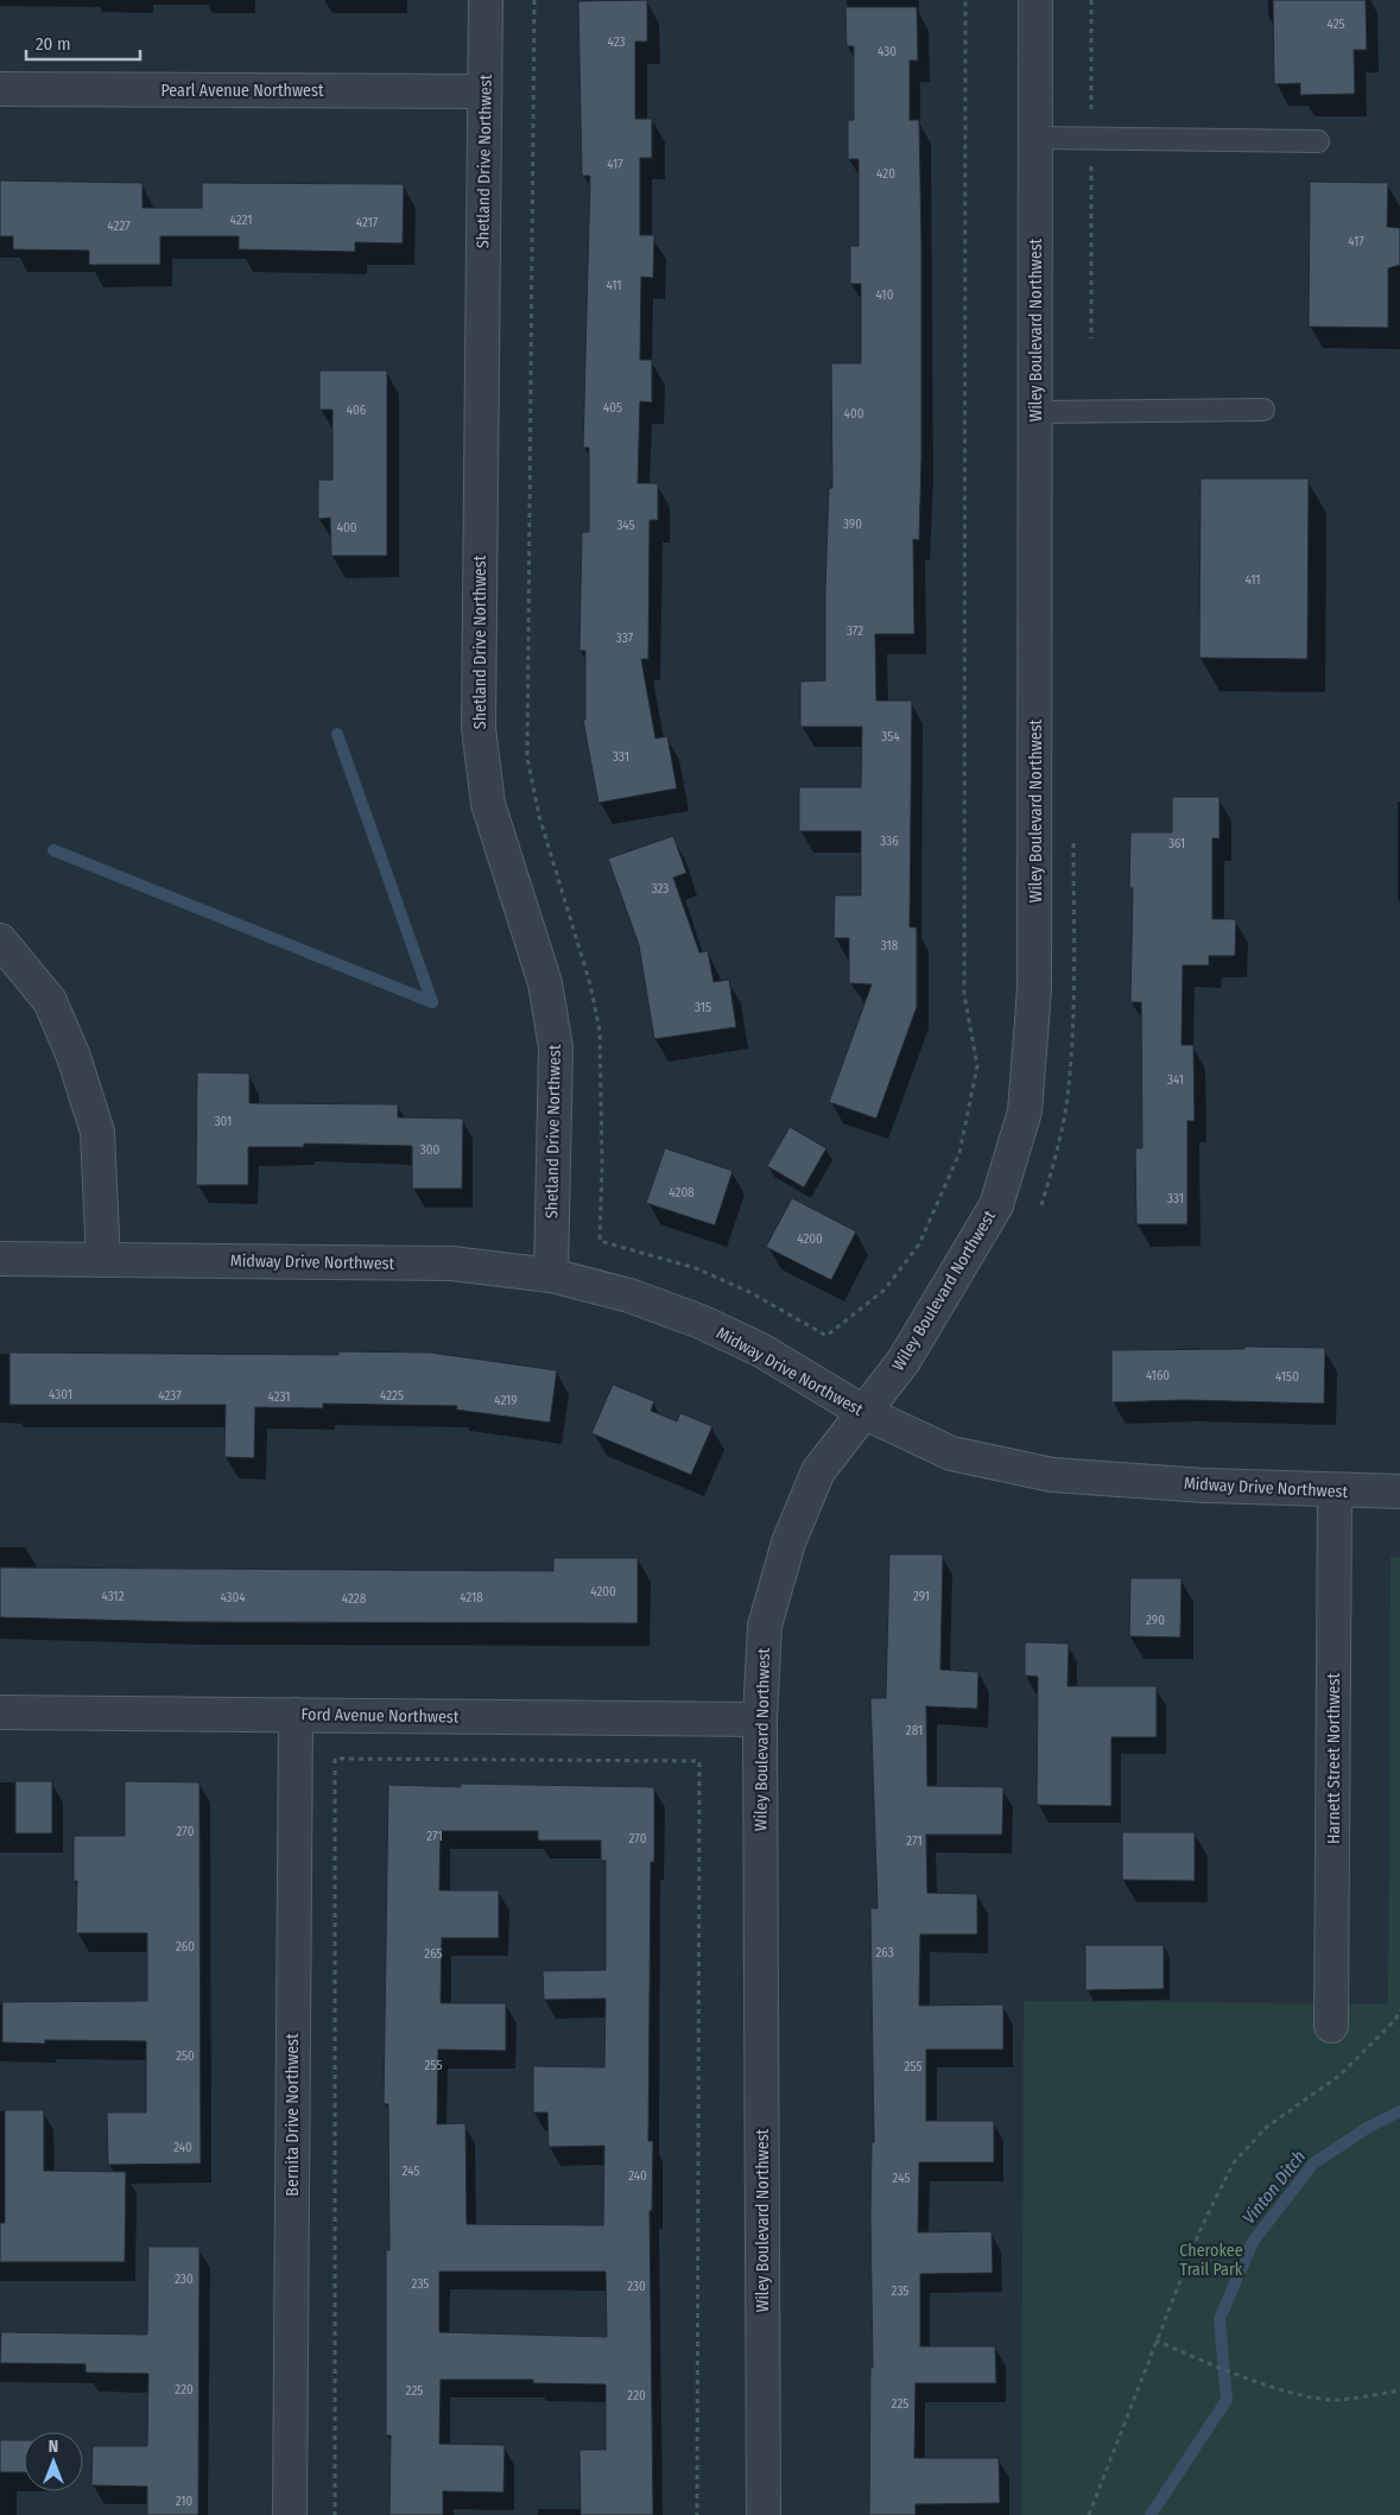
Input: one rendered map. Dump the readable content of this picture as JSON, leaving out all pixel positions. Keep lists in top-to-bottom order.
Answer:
{
  "streets": {
    "street": [
      "Pearl Avenue Northwest",
      "Shetland Drive Northwest",
      "Wiley Boulevard Northwest",
      "Midway Drive Northwest",
      "Ford Avenue Northwest",
      "Harnett Street Northwest",
      "Bernita Drive Northwest"
    ]
  },
  "crossings": [
    ["Pearl Avenue Northwest", "Shetland Drive Northwest"],
    ["Shetland Drive Northwest", "Midway Drive Northwest"],
    ["Wiley Boulevard Northwest", "Midway Drive Northwest"],
    ["Wiley Boulevard Northwest", "Ford Avenue Northwest"],
    ["Midway Drive Northwest", "Harnett Street Northwest"],
    ["Ford Avenue Northwest", "Bernita Drive Northwest"]
  ],
  "water": ["Vinton Ditch"],
  "parks": ["Cherokee Trail Park"],
  "house_numbers": [
    "425",
    "423",
    "430",
    "417",
    "420",
    "4221",
    "4217",
    "4227",
    "417",
    "411",
    "410",
    "405",
    "406",
    "400",
    "390",
    "345",
    "400",
    "411",
    "372",
    "337",
    "354",
    "331",
    "336",
    "361",
    "323",
    "318",
    "315",
    "341",
    "301",
    "300",
    "4208",
    "331",
    "4200",
    "4160",
    "4150",
    "4301",
    "4237",
    "4225",
    "4231",
    "4219",
    "4200",
    "4312",
    "291",
    "4304",
    "4218",
    "4228",
    "290",
    "281",
    "270",
    "271",
    "270",
    "271",
    "260",
    "263",
    "265",
    "250",
    "255",
    "255",
    "240",
    "245",
    "240",
    "245",
    "230",
    "235",
    "230",
    "235",
    "220",
    "225",
    "220",
    "225",
    "210"
  ],
  "scale_bar": "20 m",
  "north": "top"
}
